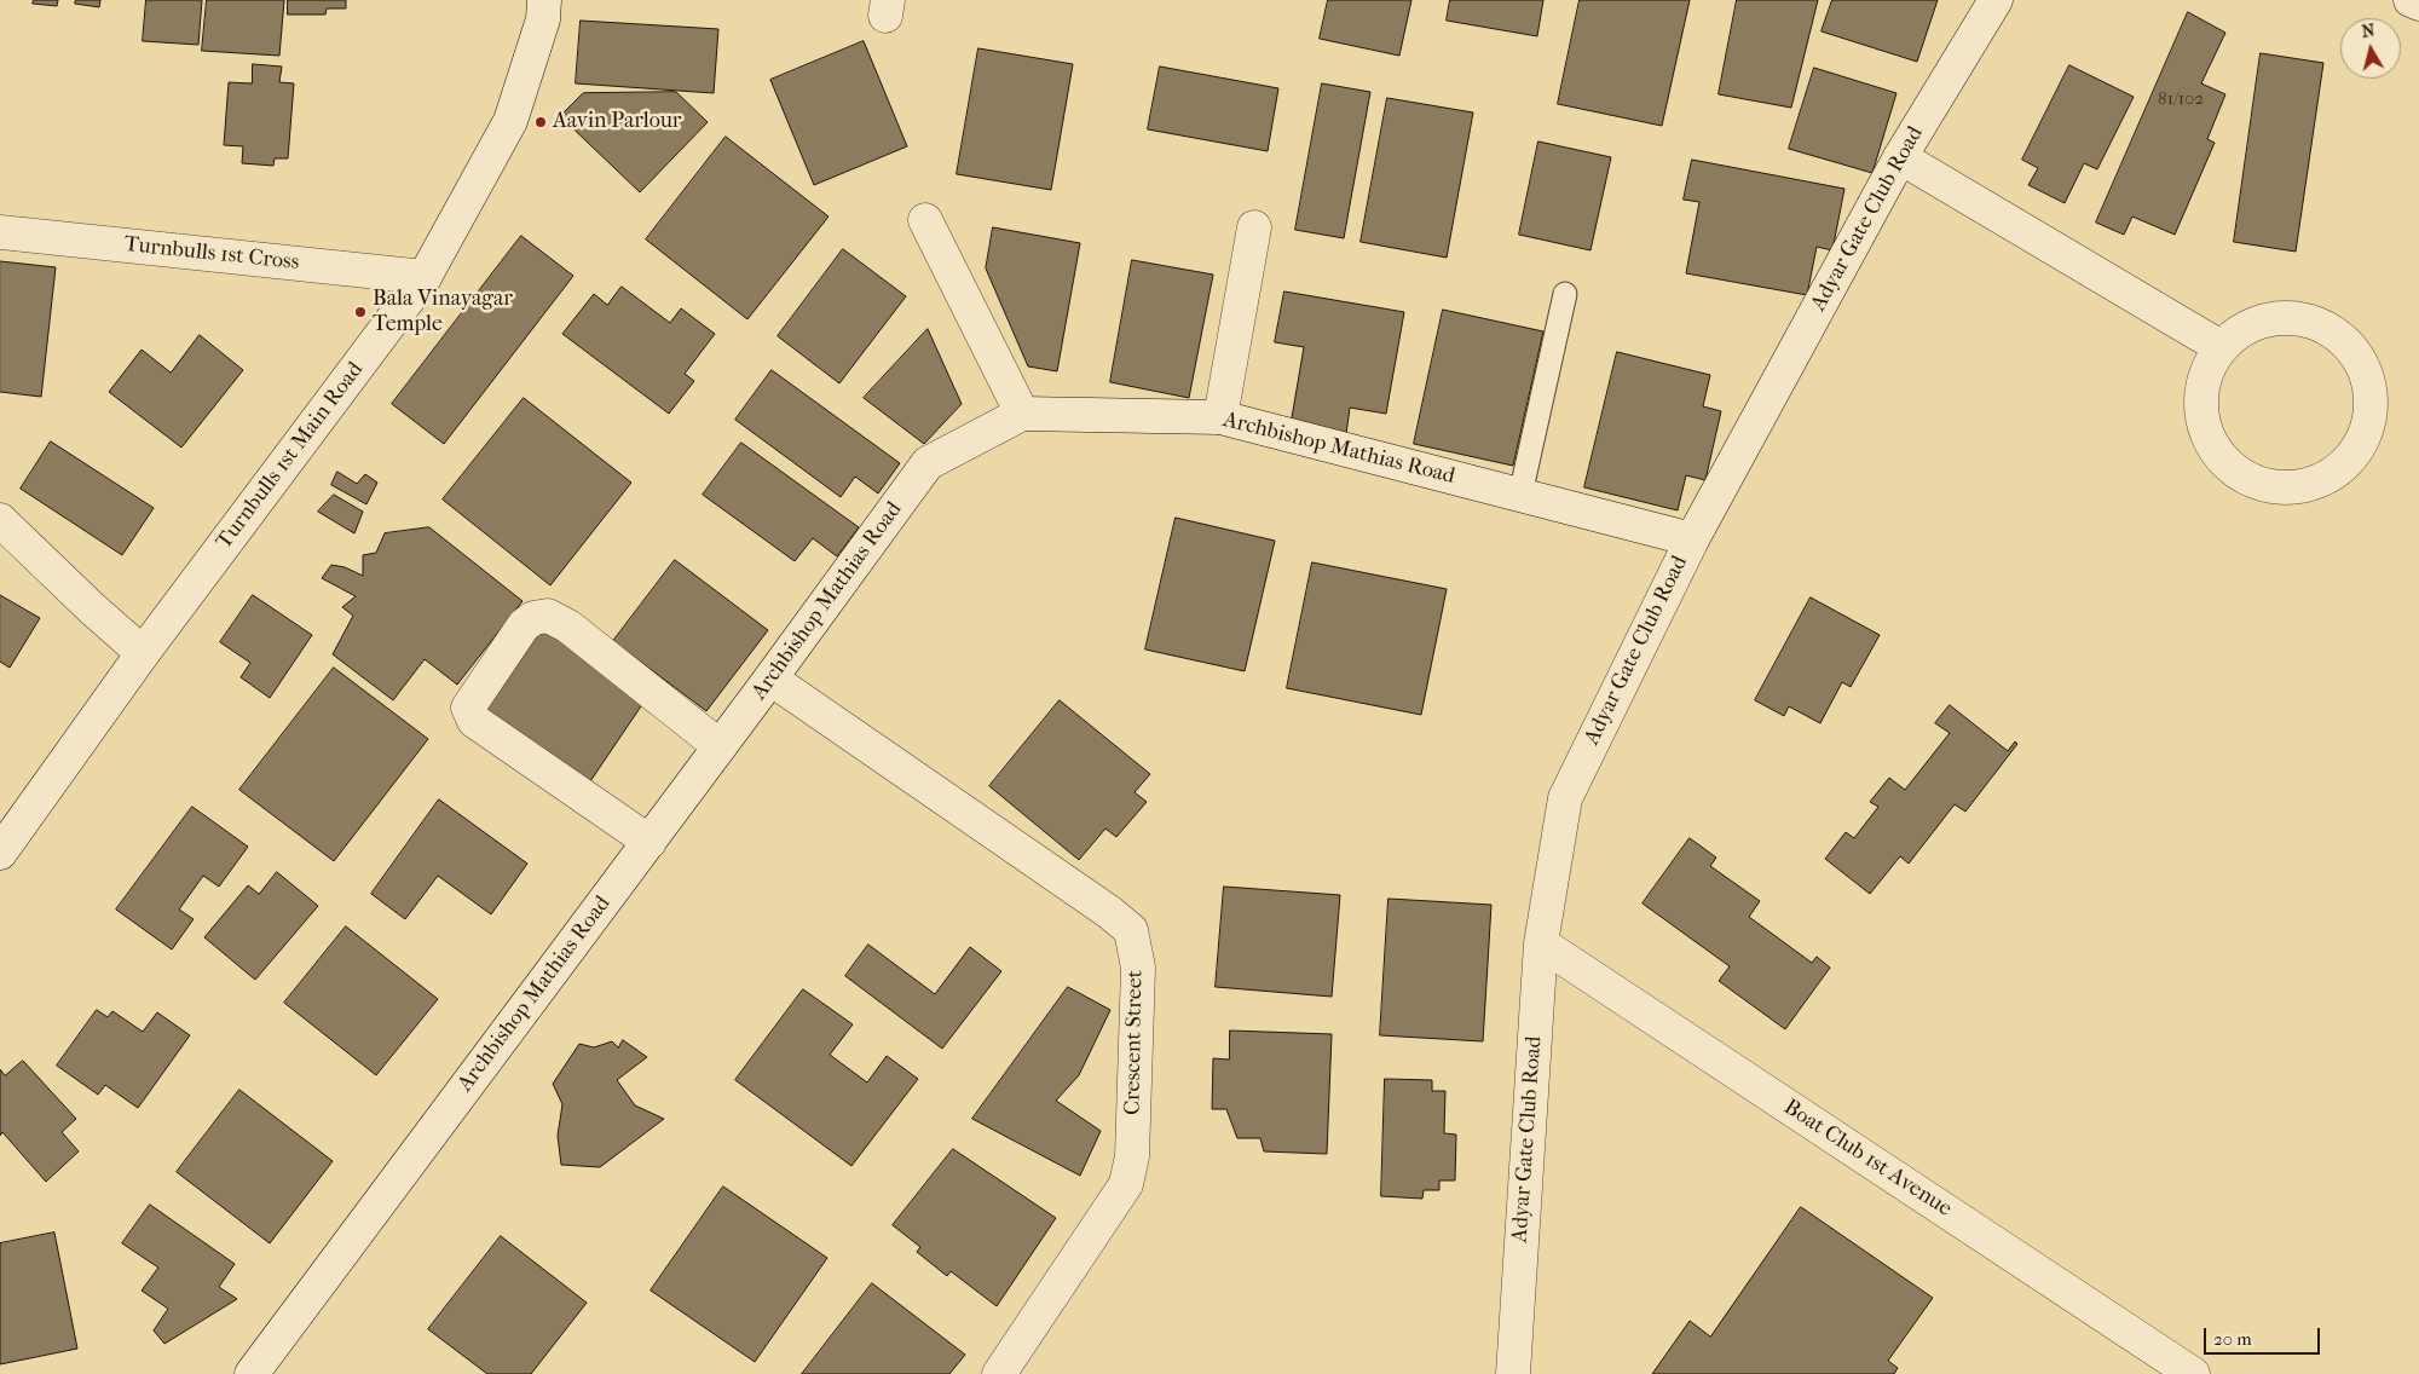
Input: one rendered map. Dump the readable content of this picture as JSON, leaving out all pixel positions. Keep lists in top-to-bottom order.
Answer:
{
  "streets": {
    "street": [
      "Adyar Gate Club Road",
      "Turnbulls 1st Cross",
      "Archbishop Mathias Road",
      "Turnbulls 1st Main Road",
      "Crescent Street",
      "Boat Club 1st Avenue"
    ]
  },
  "crossings": [
    ["Adyar Gate Club Road", "Archbishop Mathias Road"],
    ["Adyar Gate Club Road", "Boat Club 1st Avenue"],
    ["Turnbulls 1st Cross", "Turnbulls 1st Main Road"],
    ["Archbishop Mathias Road", "Crescent Street"]
  ],
  "places": ["Aavin Parlour", "Bala Vinayagar Temple"],
  "house_numbers": ["81/102"],
  "scale_bar": "20 m",
  "north": "top"
}
